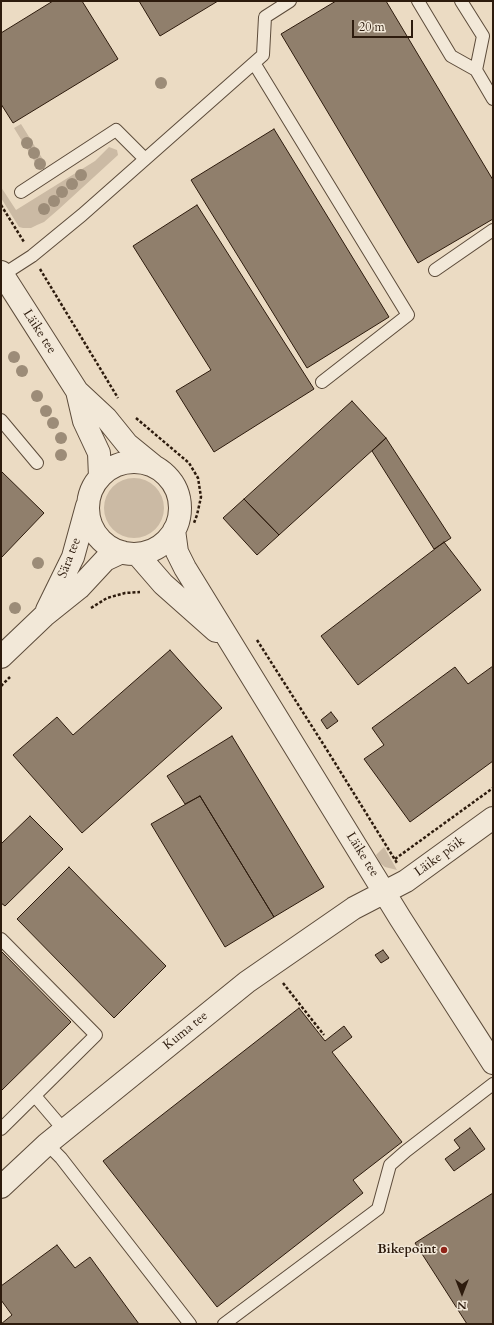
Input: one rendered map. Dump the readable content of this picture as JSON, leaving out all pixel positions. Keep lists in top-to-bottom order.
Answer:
{
  "streets": {
    "street": [
      "Läike tee",
      "Sära tee",
      "Läike põik",
      "Kuma tee"
    ]
  },
  "crossings": [
    ["Läike tee", "Sära tee"],
    ["Läike tee", "Läike põik"],
    ["Läike tee", "Kuma tee"],
    ["Läike põik", "Kuma tee"]
  ],
  "places": ["Bikepoint"],
  "scale_bar": "20 m",
  "north": "bottom"
}
